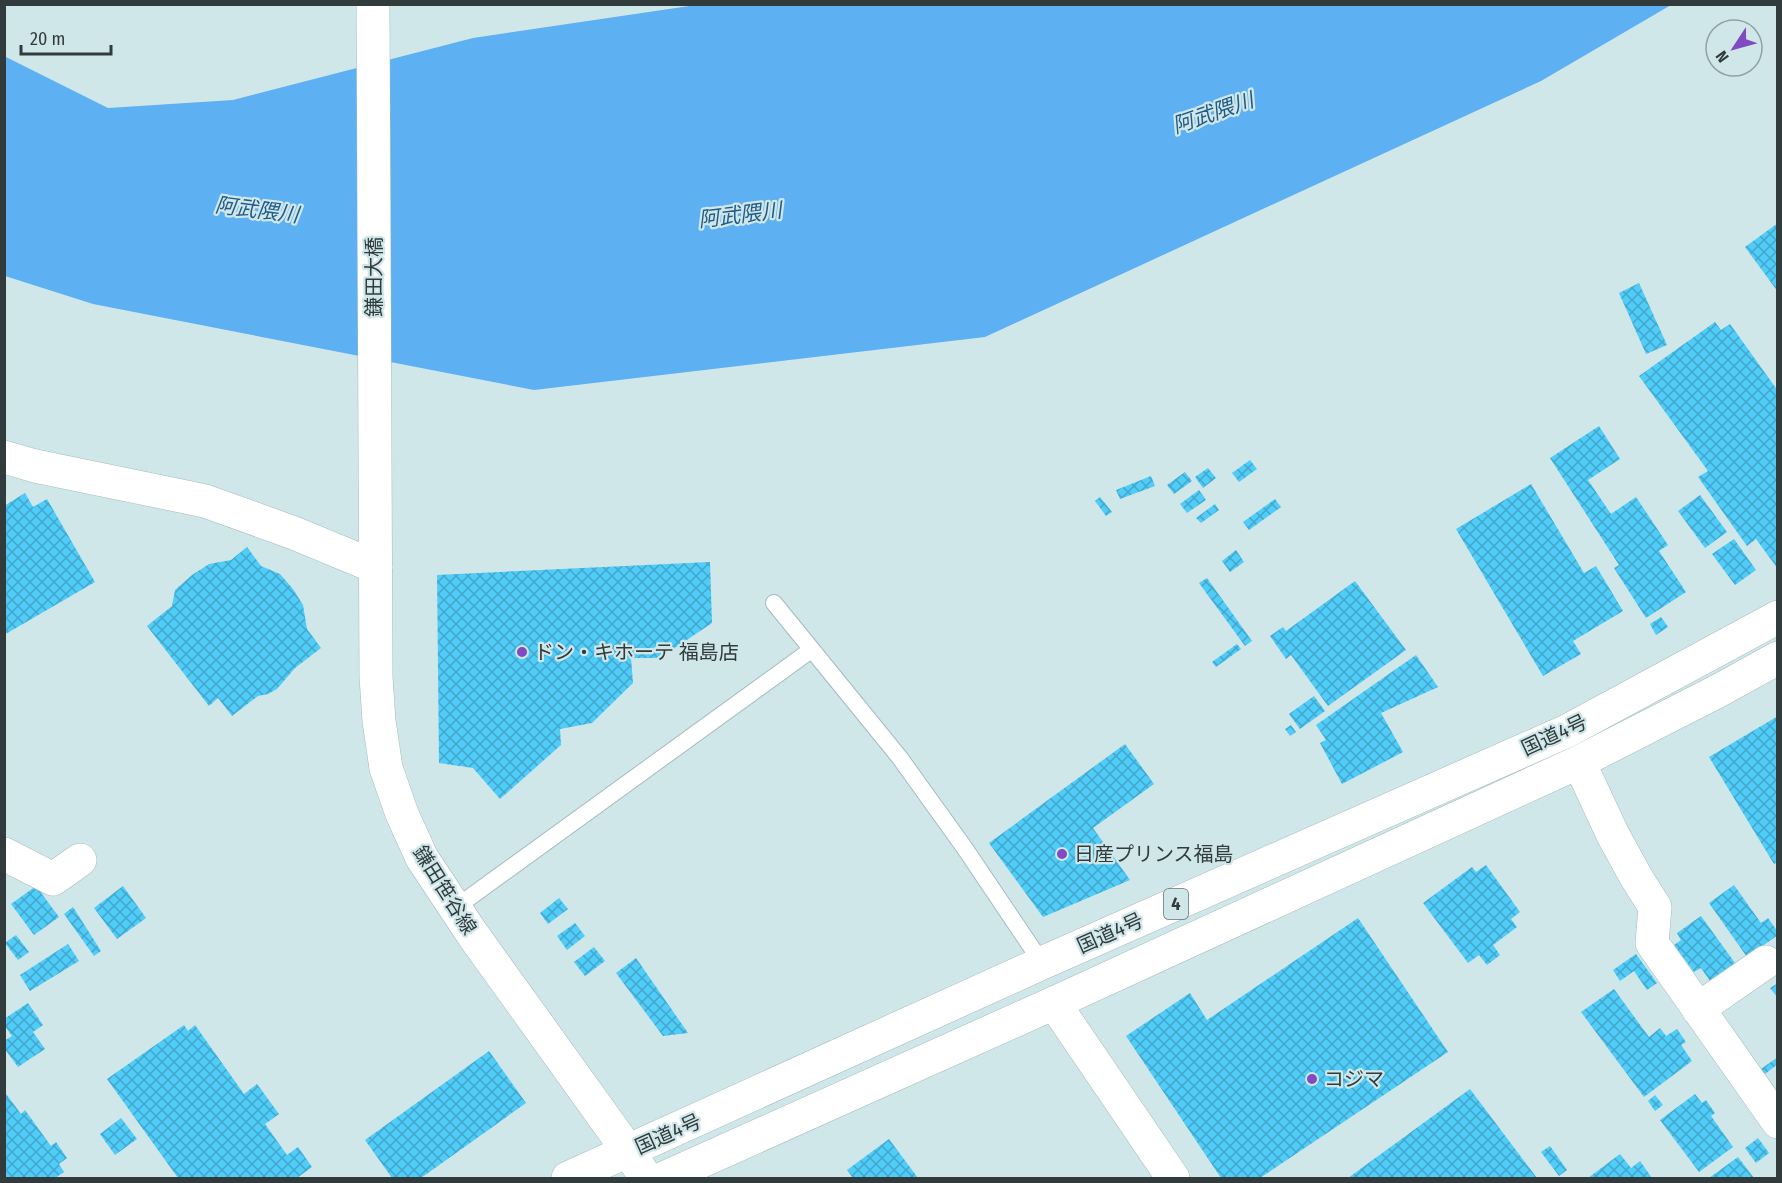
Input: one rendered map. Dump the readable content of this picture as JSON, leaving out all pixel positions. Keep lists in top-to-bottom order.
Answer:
{
  "streets": {
    "main road": [
      "鎌田大橋",
      "国道4号",
      "鎌田笹谷線",
      "4"
    ]
  },
  "crossings": [
    ["鎌田大橋", "鎌田笹谷線"],
    ["国道4号", "鎌田笹谷線"]
  ],
  "water": ["阿武隈川"],
  "places": ["ドン・キホーテ 福島店", "日産プリンス福島", "コジマ"],
  "scale_bar": "20 m",
  "north": "bottom left"
}
